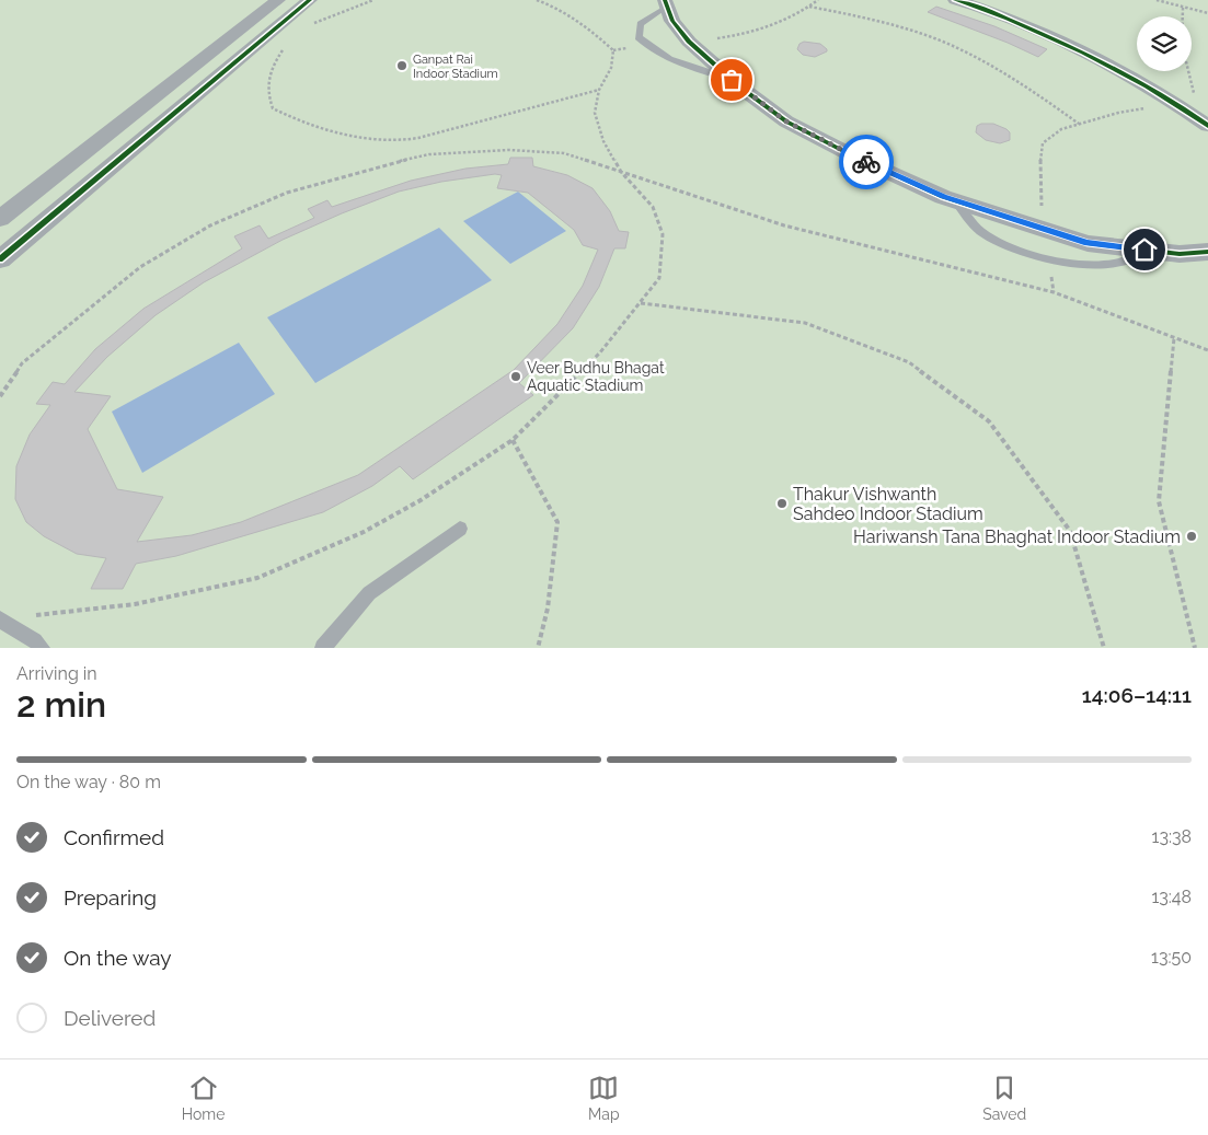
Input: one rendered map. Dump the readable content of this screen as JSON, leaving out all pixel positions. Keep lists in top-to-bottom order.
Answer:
{
  "places": [
    "Ganpat Rai Indoor Stadium",
    "Veer Budhu Bhagat Aquatic Stadium",
    "Thakur Vishwanth Sahdeo Indoor Stadium",
    "Hariwansh Tana Bhaghat Indoor Stadium"
  ],
  "page": {
    "heading": ["2 min", "Arriving in", "14:06–14:11"],
    "bar": "On the way · 80 m",
    "list": [
      ["Confirmed", "13:38"],
      ["Preparing", "13:48"],
      ["On the way", "13:50"],
      "Delivered"
    ],
    "tabs": ["Home", "Map", "Saved"]
  }
}
